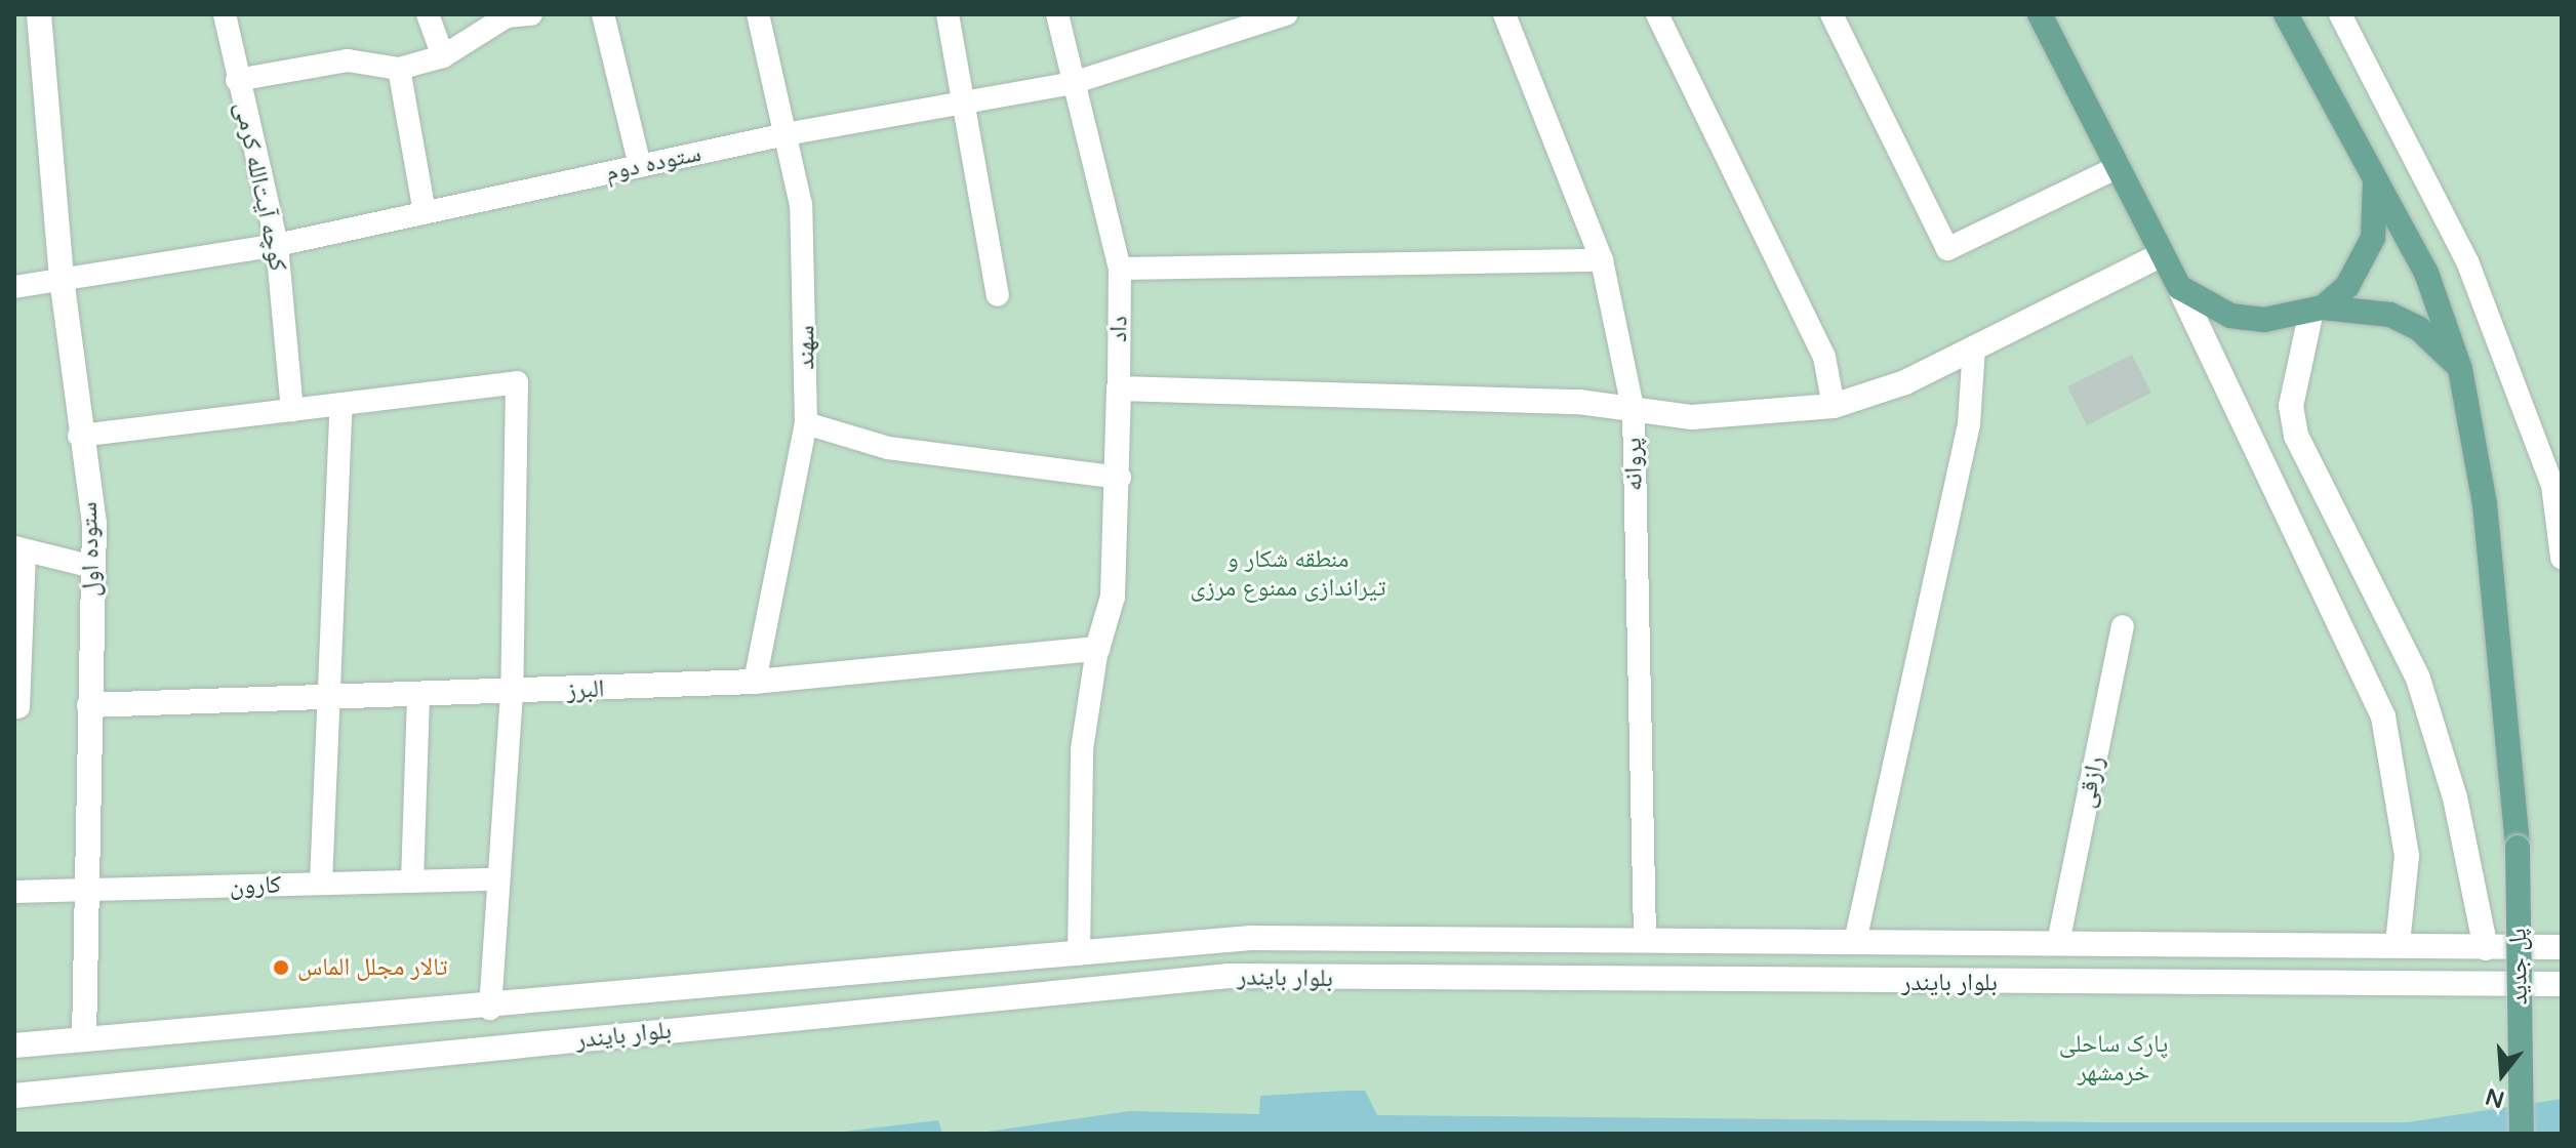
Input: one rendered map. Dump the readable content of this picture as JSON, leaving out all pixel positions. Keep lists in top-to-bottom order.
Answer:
{
  "streets": {
    "main road": ["پل جدید"],
    "street": [
      "ستوده دوم",
      "کوچه آیت‌الله کرمی",
      "داد",
      "سهند",
      "پروانه",
      "ستوده اول",
      "البرز",
      "رازقی",
      "کارون",
      "بلوار بایندر"
    ]
  },
  "crossings": [
    ["ستوده دوم", "کوچه آیت‌الله کرمی"],
    ["ستوده دوم", "داد"],
    ["ستوده دوم", "سهند"],
    ["ستوده دوم", "ستوده اول"],
    ["داد", "البرز"],
    ["داد", "بلوار بایندر"],
    ["سهند", "البرز"],
    ["پروانه", "بلوار بایندر"],
    ["ستوده اول", "البرز"],
    ["ستوده اول", "کارون"],
    ["ستوده اول", "بلوار بایندر"],
    ["رازقی", "بلوار بایندر"]
  ],
  "parks": ["منطقه شکار و تیراندازی ممنوع مرزی", "پارک ساحلی خرمشهر"],
  "places": ["تالار مجلل الماس"],
  "north": "bottom"
}
